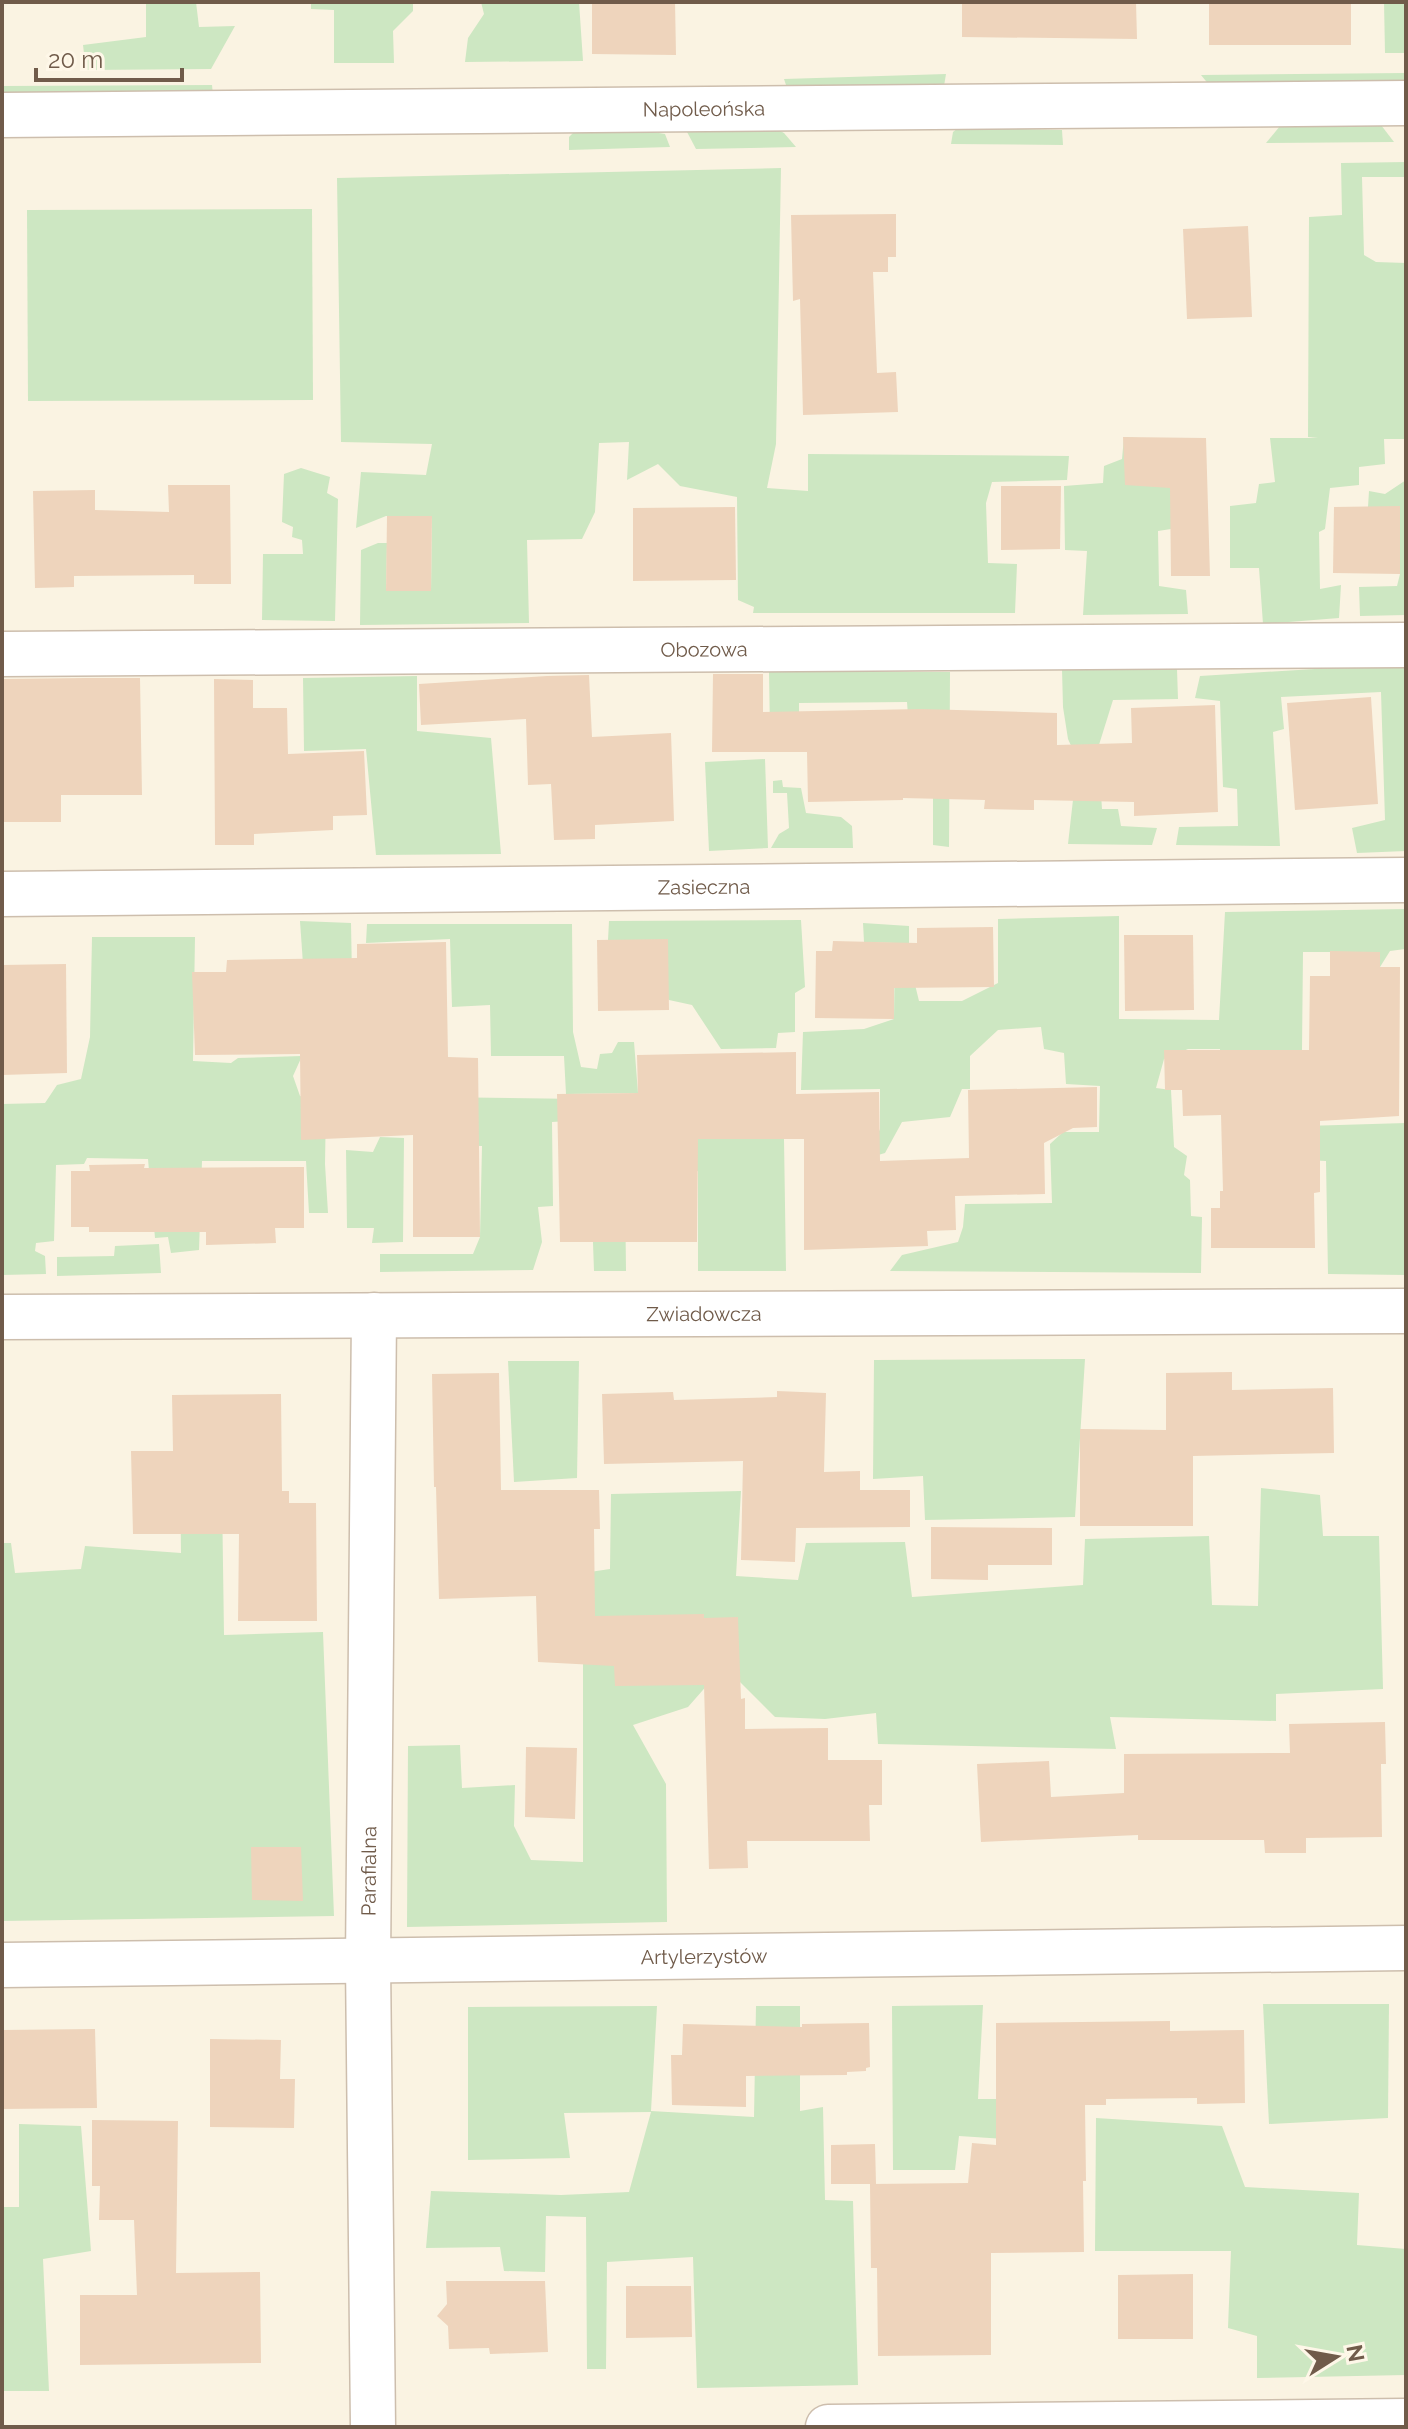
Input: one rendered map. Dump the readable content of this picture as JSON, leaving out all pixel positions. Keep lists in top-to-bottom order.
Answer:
{
  "streets": {
    "street": [
      "Napoleońska",
      "Obozowa",
      "Zasieczna",
      "Zwiadowcza",
      "Parafialna",
      "Artylerzystów"
    ]
  },
  "crossings": [
    ["Zwiadowcza", "Parafialna"],
    ["Parafialna", "Artylerzystów"]
  ],
  "scale_bar": "20 m",
  "north": "right"
}
